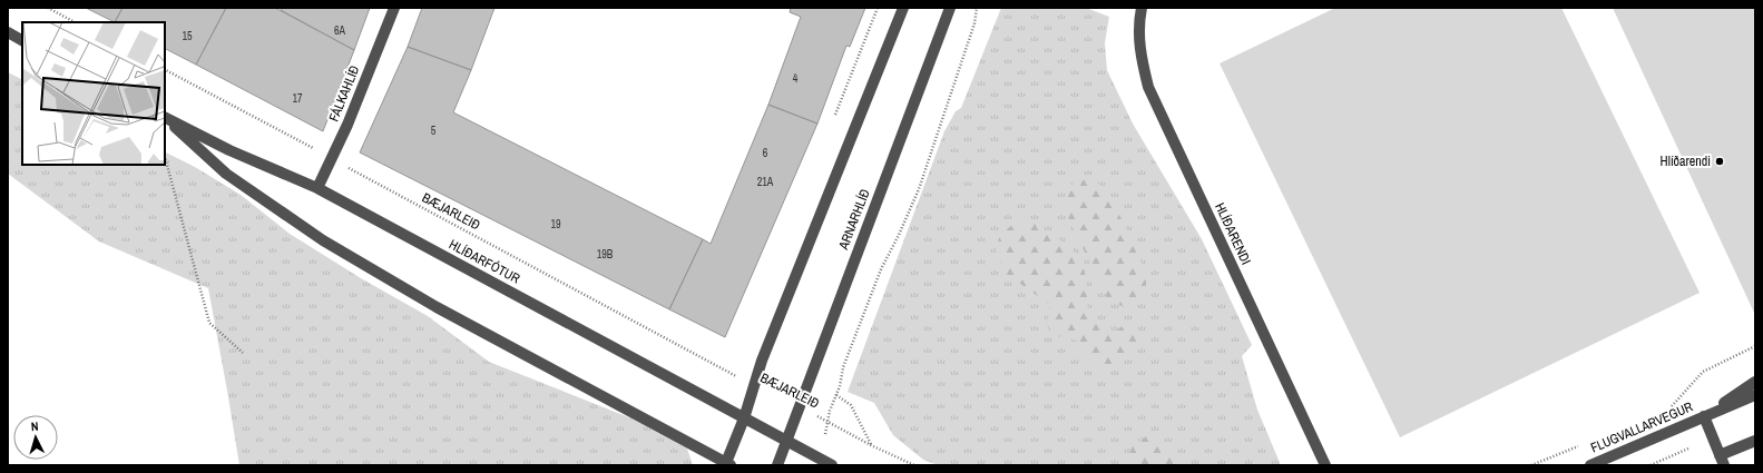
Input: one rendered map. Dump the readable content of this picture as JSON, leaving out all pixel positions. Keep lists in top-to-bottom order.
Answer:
{
  "streets": {
    "street": [
      "FÁLKAHLÍÐ",
      "ARNARHLÍÐ",
      "HLÍÐARENDI",
      "HLÍÐARFÓTUR",
      "FLUGVALLARVEGUR"
    ],
    "path": ["BÆJARLEIÐ"]
  },
  "crossings": [
    ["FÁLKAHLÍÐ", "BÆJARLEIÐ"],
    ["FÁLKAHLÍÐ", "HLÍÐARFÓTUR"],
    ["BÆJARLEIÐ", "ARNARHLÍÐ"],
    ["ARNARHLÍÐ", "HLÍÐARFÓTUR"]
  ],
  "places": ["Hlíðarendi"],
  "house_numbers": [
    "6A",
    "15",
    "4",
    "17",
    "5",
    "6",
    "21A",
    "19",
    "19B"
  ],
  "north": "top"
}
